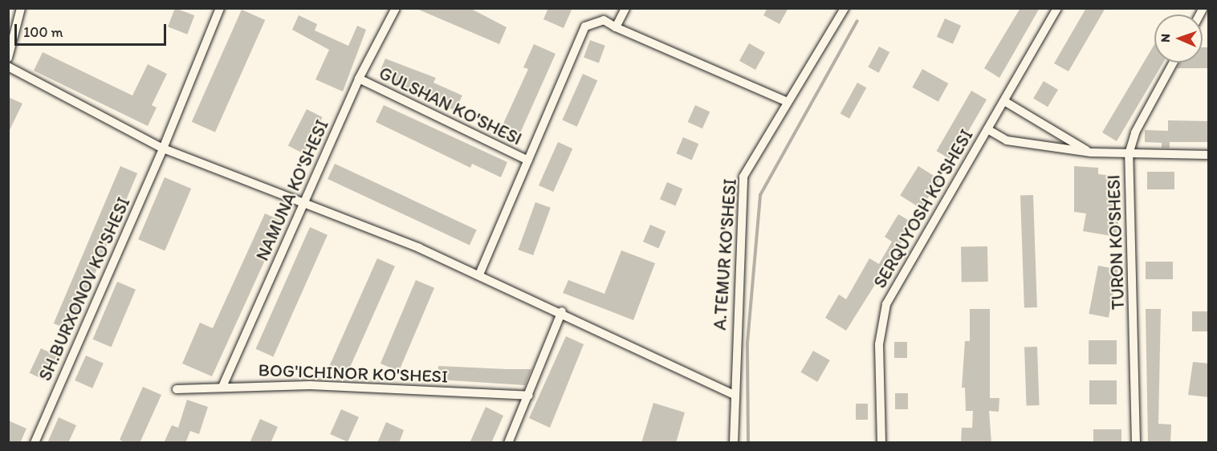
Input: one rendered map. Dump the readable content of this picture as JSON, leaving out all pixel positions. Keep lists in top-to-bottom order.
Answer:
{
  "streets": {
    "street": [
      "GULSHAN KO'SHESI",
      "NAMUNA KO'SHESI",
      "SERQUYOSH KO'SHESI",
      "TURON KO'SHESI",
      "A.TEMUR KO'SHESI",
      "SH.BURXONOV KO'SHESI",
      "BOG'ICHINOR KO'SHESI"
    ]
  },
  "crossings": [
    ["GULSHAN KO'SHESI", "NAMUNA KO'SHESI"],
    ["NAMUNA KO'SHESI", "BOG'ICHINOR KO'SHESI"]
  ],
  "scale_bar": "100 m",
  "north": "left"
}
